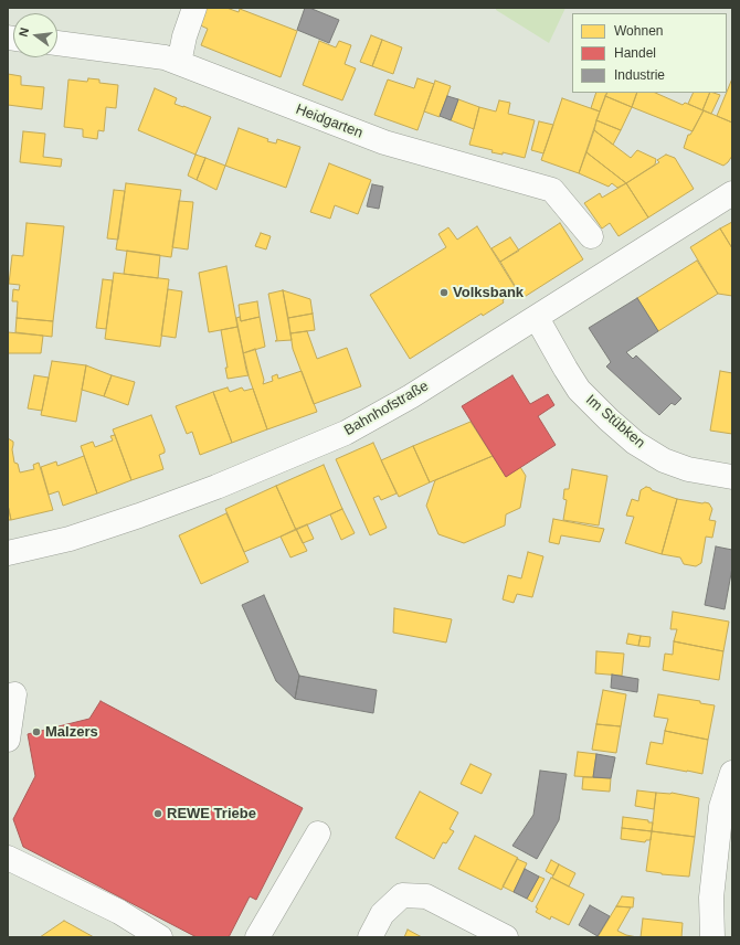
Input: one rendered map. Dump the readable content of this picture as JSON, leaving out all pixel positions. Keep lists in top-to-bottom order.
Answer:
{
  "streets": {
    "street": ["Heidgarten", "Bahnhofstraße", "Im Stübken"]
  },
  "crossings": [
    ["Bahnhofstraße", "Im Stübken"]
  ],
  "places": ["Volksbank", "Malzers", "REWE Triebe"],
  "legend": ["Wohnen", "Handel", "Industrie"],
  "north": "left"
}
